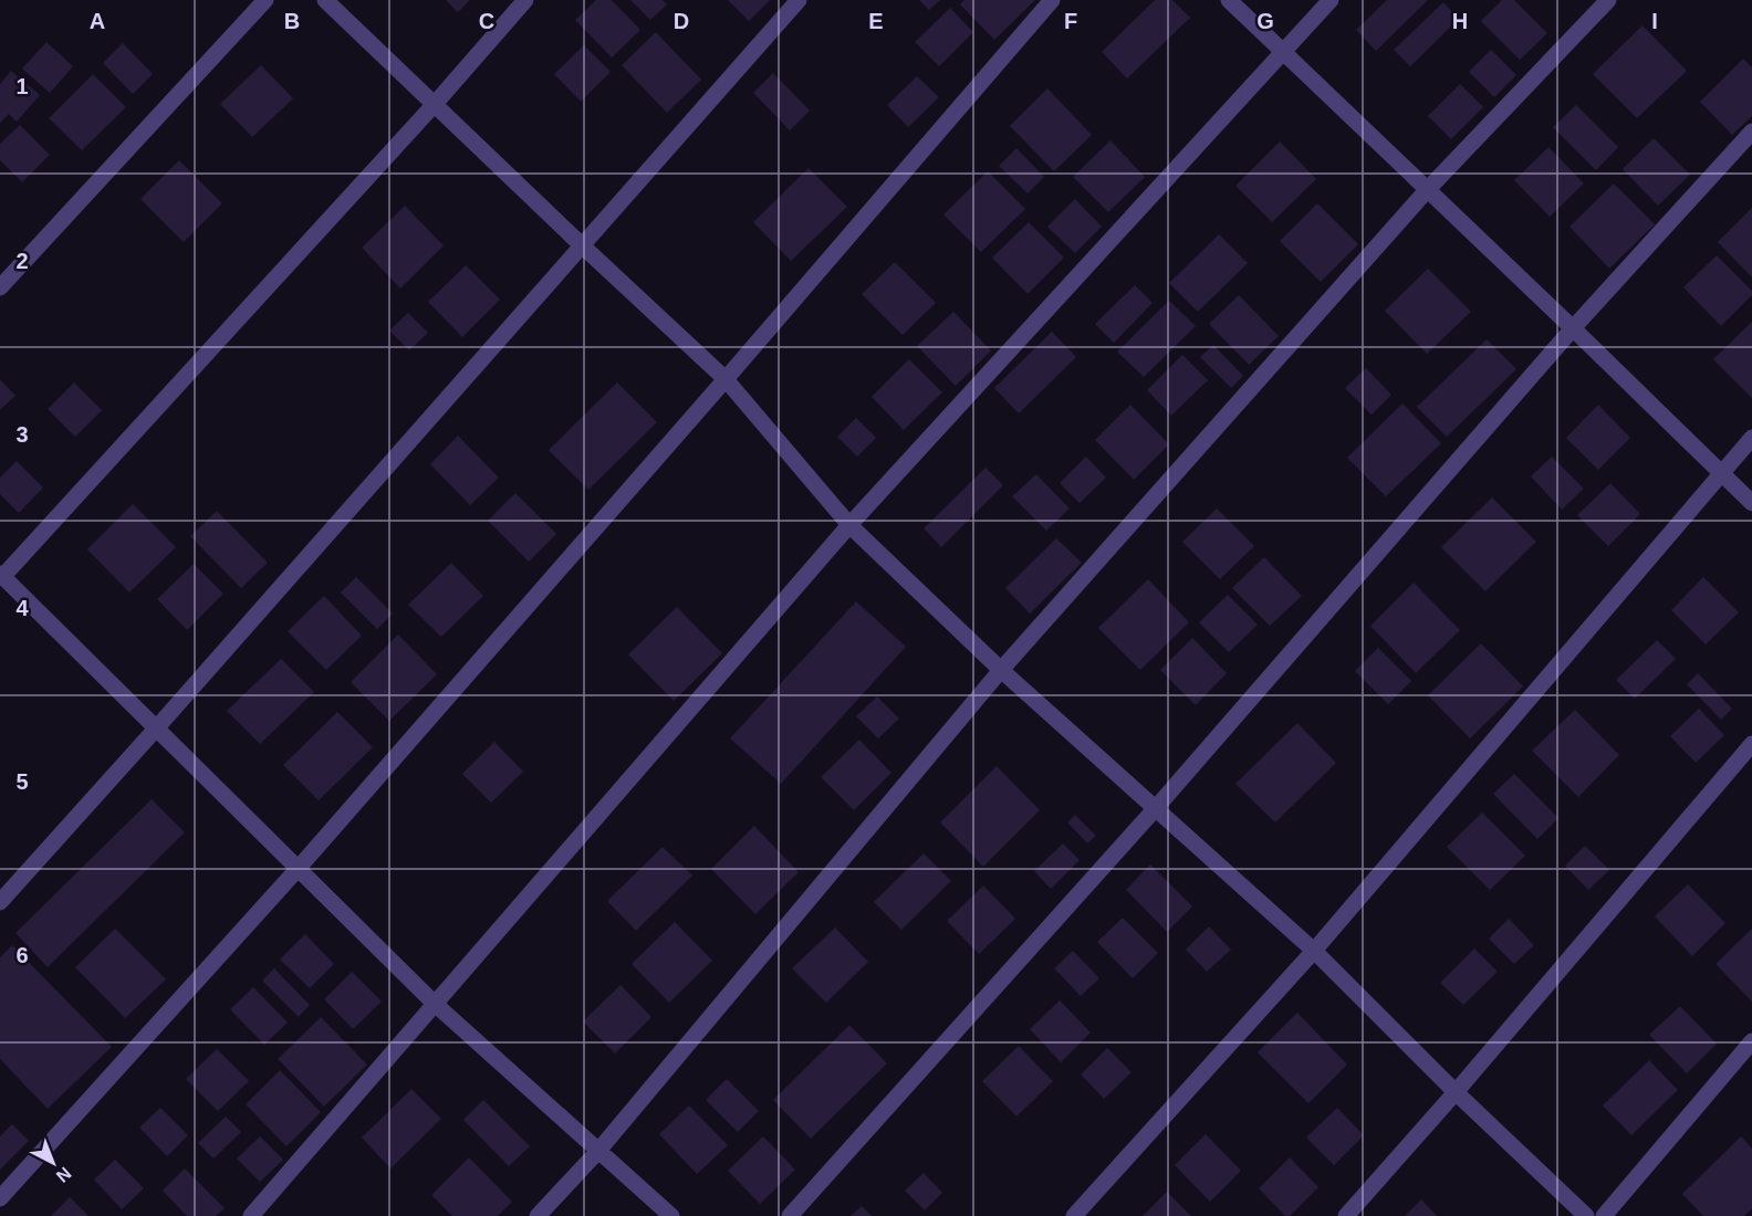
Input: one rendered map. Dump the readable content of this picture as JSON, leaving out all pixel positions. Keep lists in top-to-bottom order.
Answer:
{
  "north": "bottom right",
  "grid": {
    "columns": [
      "A",
      "B",
      "C",
      "D",
      "E",
      "F",
      "G",
      "H",
      "I"
    ],
    "rows": [
      "1",
      "2",
      "3",
      "4",
      "5",
      "6"
    ]
  }
}
